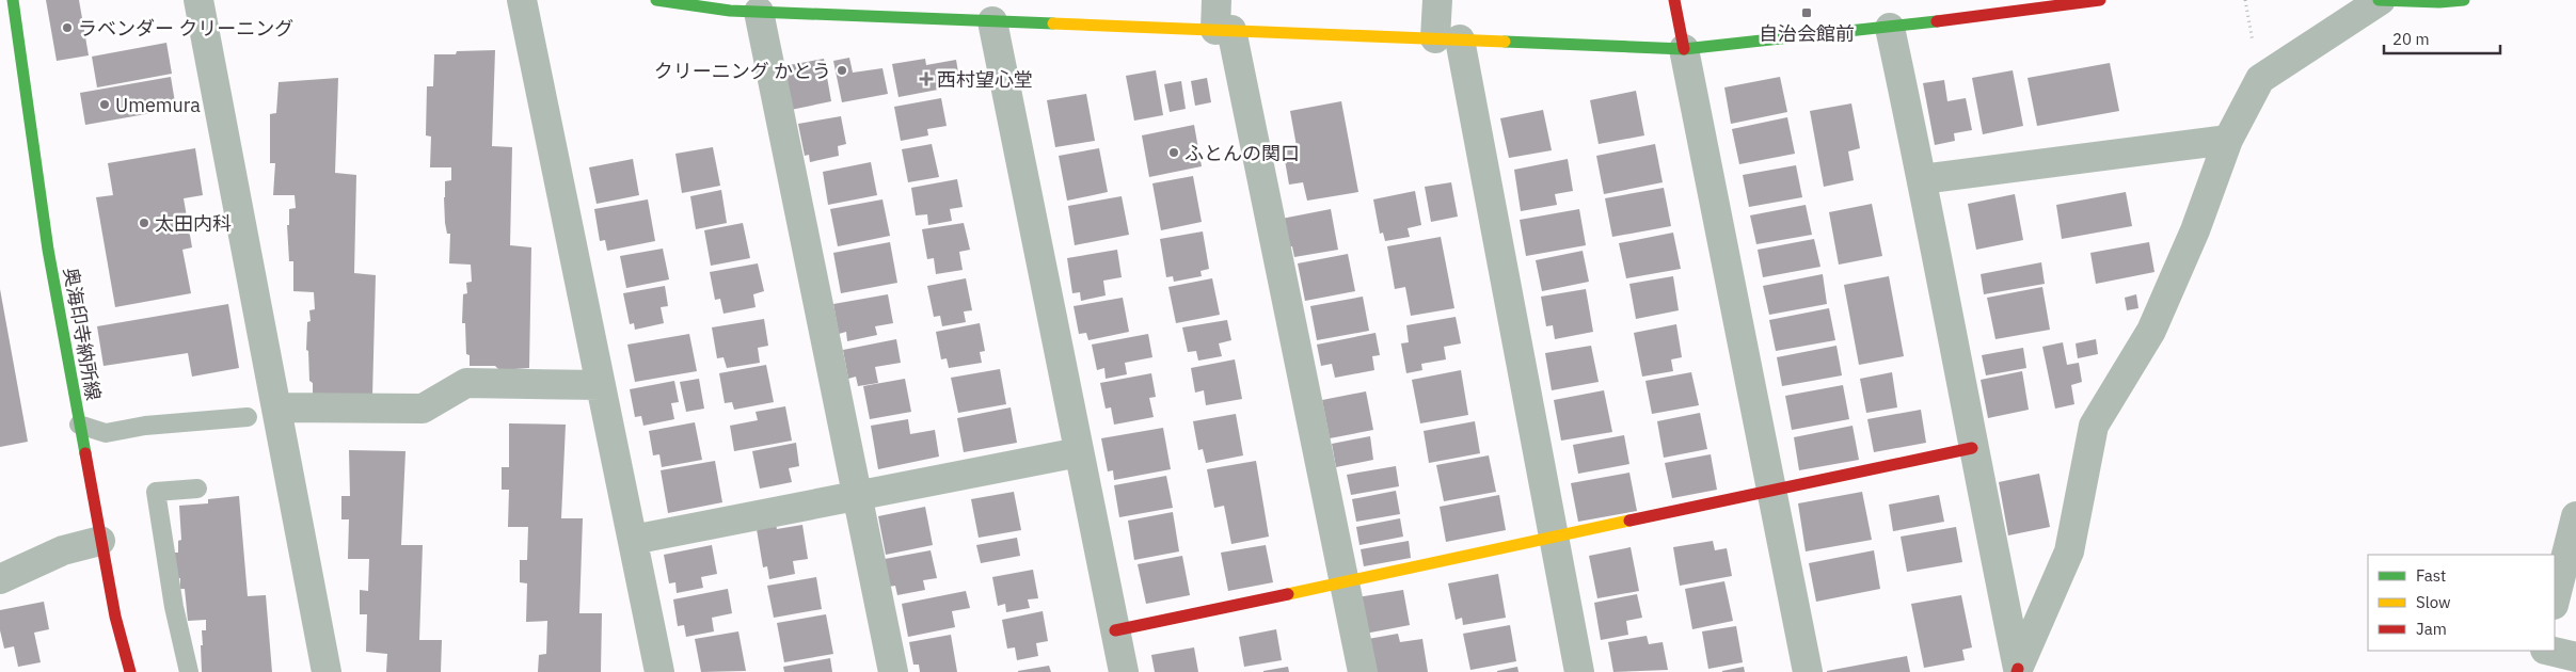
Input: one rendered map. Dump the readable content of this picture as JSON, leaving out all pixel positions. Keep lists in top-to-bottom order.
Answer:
{
  "streets": {
    "street": ["奥海印寺納所線"]
  },
  "places": {
    "transit": ["自治会館前"],
    "other": [
      "ラベンダー クリーニング",
      "クリーニング かとう",
      "Umemura",
      "ふとんの関口",
      "太田内科"
    ],
    "health": ["西村望心堂"]
  },
  "legend": ["Fast", "Slow", "Jam"],
  "scale_bar": "20 m"
}
